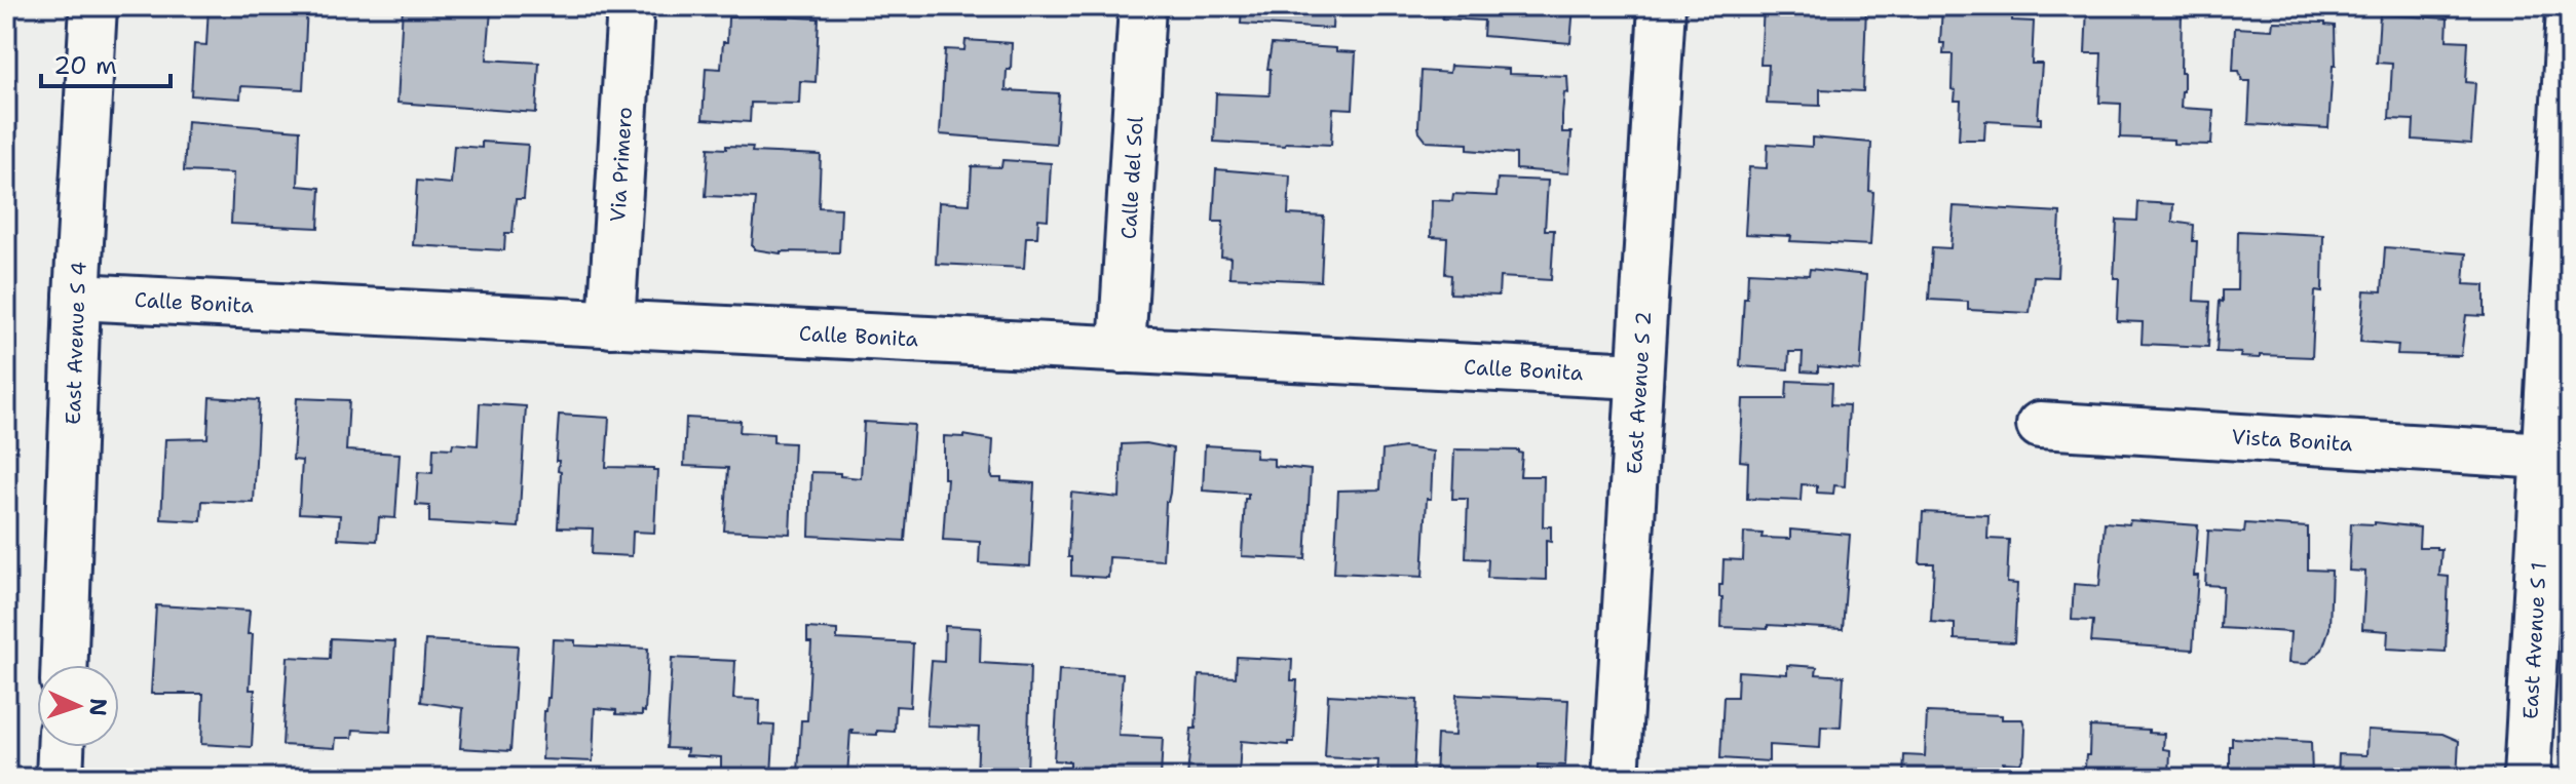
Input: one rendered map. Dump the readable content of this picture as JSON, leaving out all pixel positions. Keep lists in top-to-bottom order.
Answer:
{
  "streets": {
    "street": [
      "Via Primero",
      "Calle del Sol",
      "Calle Bonita",
      "East Avenue S 4",
      "East Avenue S 2",
      "Vista Bonita",
      "East Avenue S 1"
    ]
  },
  "crossings": [
    ["Via Primero", "Calle Bonita"],
    ["Calle del Sol", "Calle Bonita"],
    ["Calle Bonita", "East Avenue S 4"],
    ["Calle Bonita", "East Avenue S 2"],
    ["Vista Bonita", "East Avenue S 1"]
  ],
  "scale_bar": "20 m",
  "north": "right"
}
